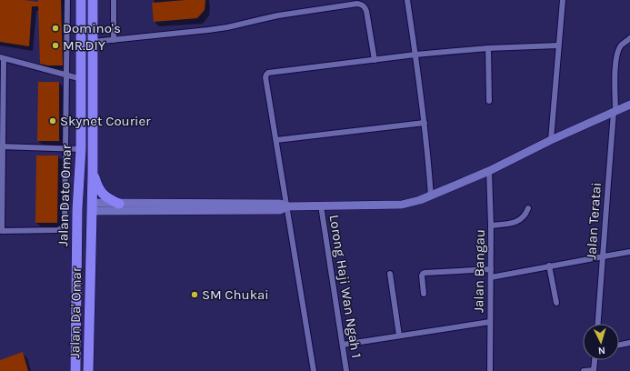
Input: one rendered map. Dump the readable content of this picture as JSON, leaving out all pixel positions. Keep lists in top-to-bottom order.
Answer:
{
  "streets": {
    "highway": ["Jalan Dato Omar", "Jalan Da' Omar"],
    "street": ["Jalan Teratai", "Jalan Bangau", "Lorong Haji Wan Ngah 1"]
  },
  "crossings": [
    ["Jalan Dato Omar", "Jalan Da' Omar"]
  ],
  "places": [
    "Domino's",
    "MR.DIY",
    "Skynet Courier",
    "SM Chukai"
  ],
  "north": "bottom"
}
